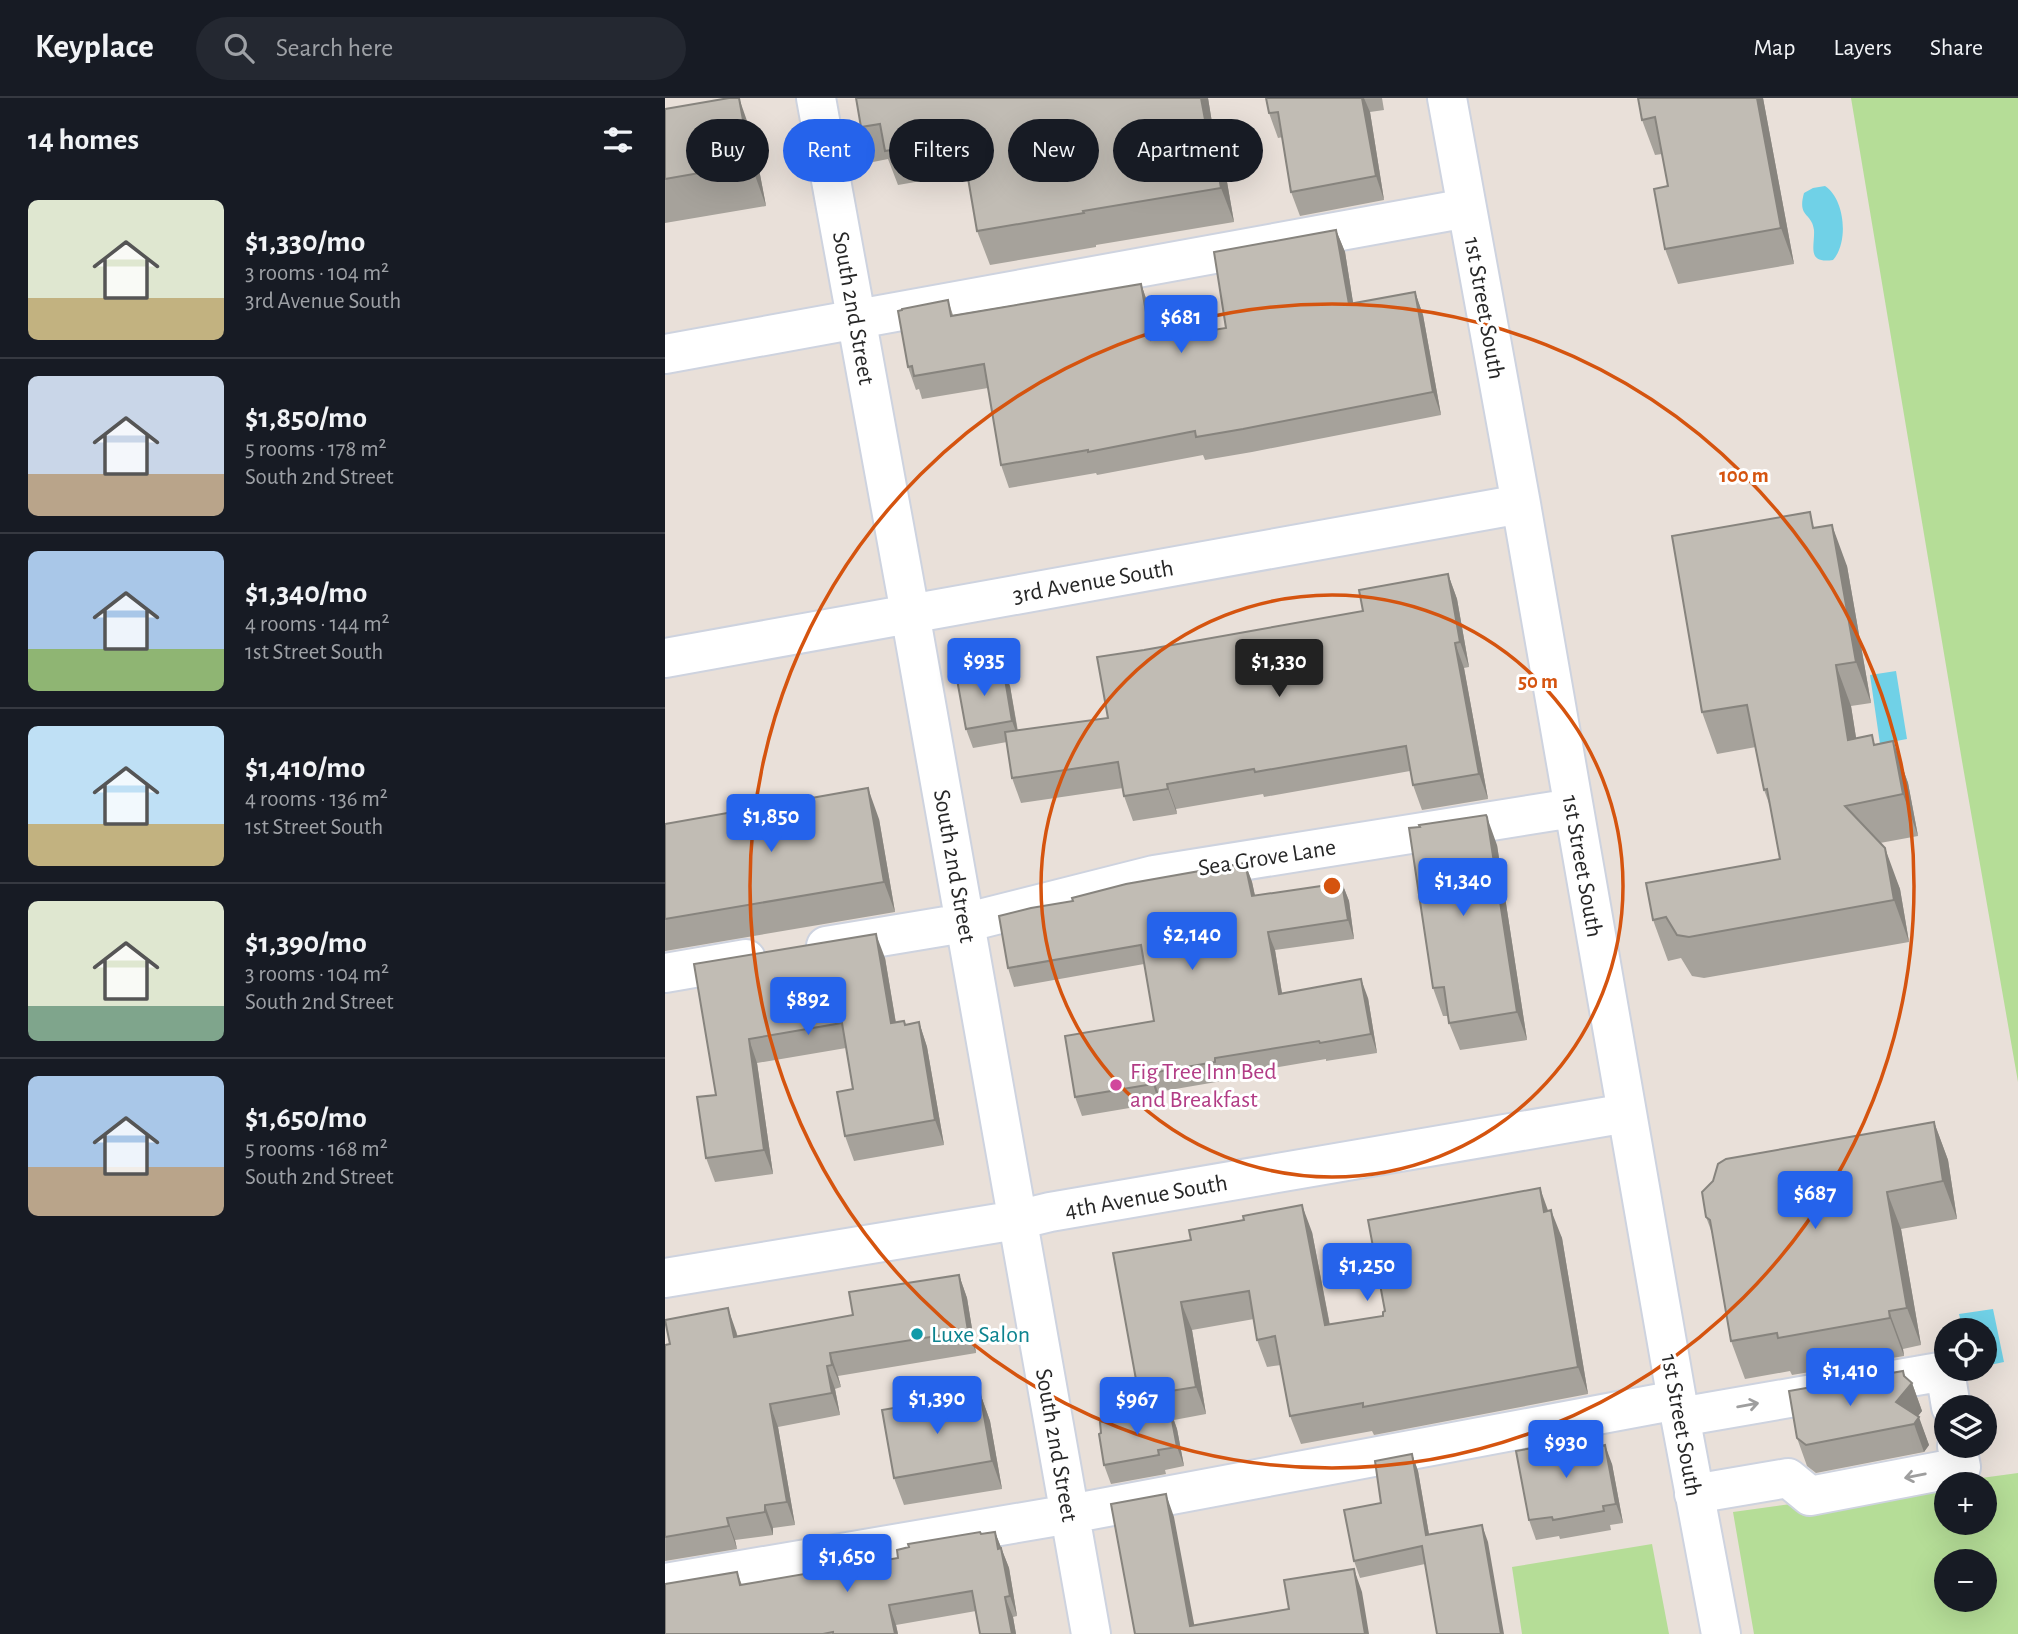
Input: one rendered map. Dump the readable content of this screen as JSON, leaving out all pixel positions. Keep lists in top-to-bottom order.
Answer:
{
  "streets": {
    "street": [
      "South 2nd Street",
      "1st Street South",
      "3rd Avenue South",
      "Sea Grove Lane",
      "4th Avenue South"
    ]
  },
  "crossings": [
    ["South 2nd Street", "3rd Avenue South"],
    ["South 2nd Street", "Sea Grove Lane"],
    ["South 2nd Street", "4th Avenue South"],
    ["1st Street South", "3rd Avenue South"],
    ["1st Street South", "Sea Grove Lane"],
    ["1st Street South", "4th Avenue South"]
  ],
  "places": ["Fig Tree Inn Bed and Breakfast", "Luxe Salon"],
  "page": {
    "header": "Keyplace",
    "search": "Search here",
    "nav": ["Map", "Layers", "Share"],
    "heading": "14 homes",
    "chip": [
      "Buy",
      "Rent",
      "Filters",
      "New",
      "Apartment"
    ],
    "list": [
      {
        "name": "$1,330/mo",
        "note": "3 rooms · 104 m² · 3rd Avenue South"
      },
      {
        "name": "$1,850/mo",
        "note": "5 rooms · 178 m² · South 2nd Street"
      },
      {
        "name": "$1,340/mo",
        "note": "4 rooms · 144 m² · 1st Street South"
      },
      {
        "name": "$1,410/mo",
        "note": "4 rooms · 136 m² · 1st Street South"
      },
      {
        "name": "$1,390/mo",
        "note": "3 rooms · 104 m² · South 2nd Street"
      },
      {
        "name": "$1,650/mo",
        "note": "5 rooms · 168 m² · South 2nd Street"
      }
    ],
    "price": [
      "$681",
      "$935",
      "$1,330",
      "$1,850",
      "$1,340",
      "$2,140",
      "$892",
      "$687",
      "$1,250",
      "$1,410",
      "$1,390",
      "$967",
      "$930",
      "$1,650"
    ],
    "map_buttons": ["+", "−"]
  },
  "rings": ["100 m", "50 m"]
}
